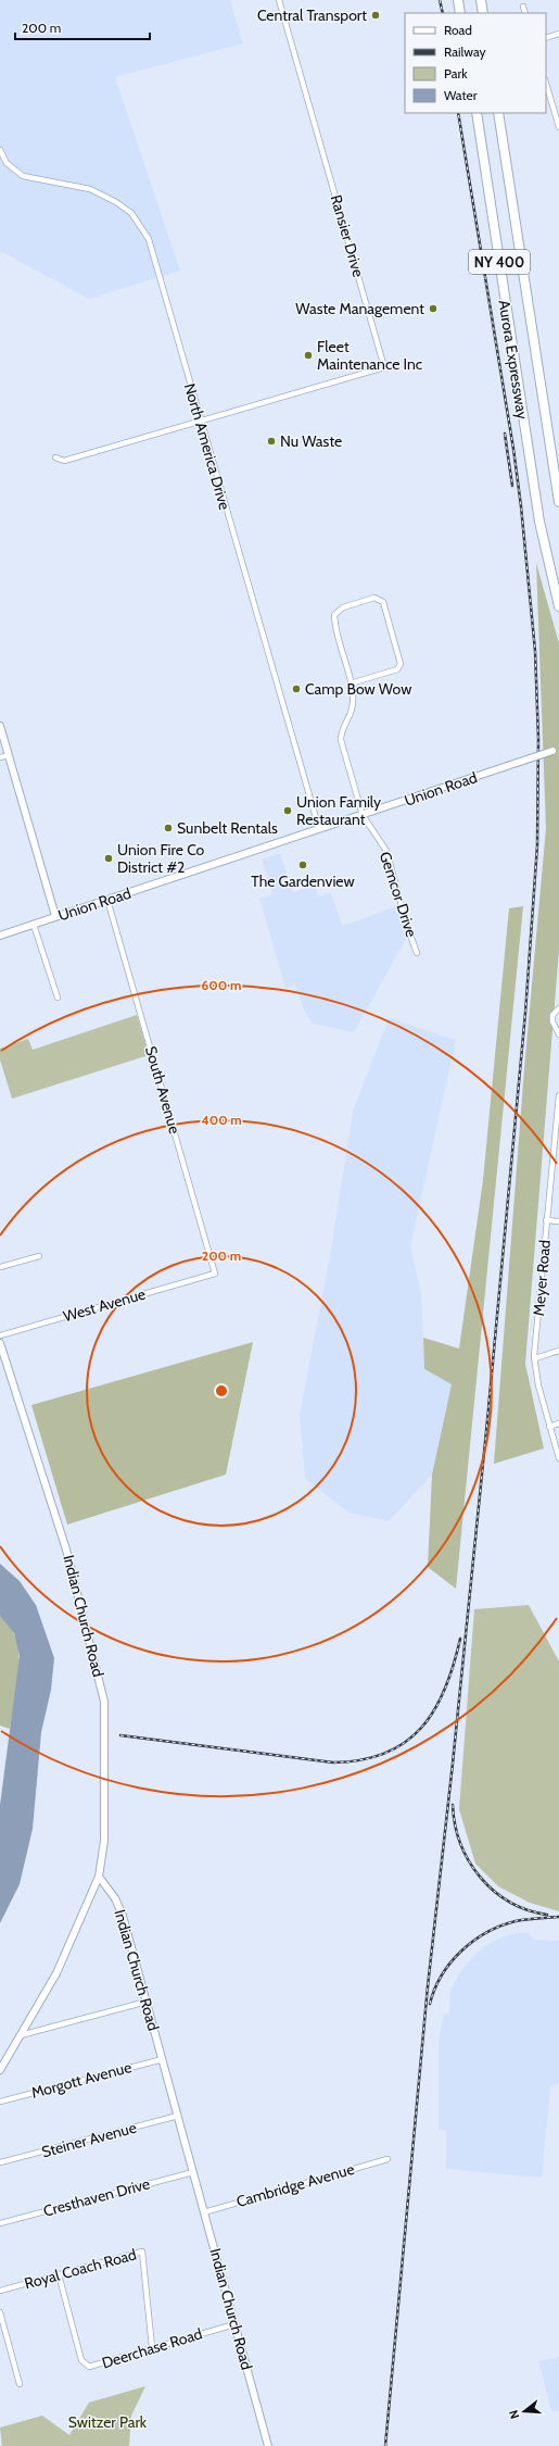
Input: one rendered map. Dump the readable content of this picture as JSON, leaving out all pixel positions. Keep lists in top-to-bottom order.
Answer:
{
  "streets": {
    "highway": ["NY 400", "Aurora Expressway"],
    "street": [
      "Ransier Drive",
      "North America Drive",
      "Union Road",
      "Gemcor Drive",
      "South Avenue",
      "Meyer Road",
      "West Avenue",
      "Indian Church Road",
      "Morgott Avenue",
      "Steiner Avenue",
      "Cambridge Avenue",
      "Cresthaven Drive",
      "Royal Coach Road",
      "Deerchase Road"
    ]
  },
  "crossings": [
    ["Ransier Drive", "North America Drive"],
    ["North America Drive", "Union Road"],
    ["Union Road", "Gemcor Drive"],
    ["Union Road", "South Avenue"],
    ["South Avenue", "West Avenue"],
    ["Indian Church Road", "Morgott Avenue"],
    ["Indian Church Road", "Steiner Avenue"],
    ["Indian Church Road", "Cambridge Avenue"],
    ["Indian Church Road", "Cresthaven Drive"],
    ["Indian Church Road", "Deerchase Road"],
    ["Royal Coach Road", "Deerchase Road"]
  ],
  "parks": ["Switzer Park"],
  "places": [
    "Central Transport",
    "Waste Management",
    "Fleet Maintenance Inc",
    "Nu Waste",
    "Camp Bow Wow",
    "Union Family Restaurant",
    "Sunbelt Rentals",
    "Union Fire Co District #2",
    "The Gardenview"
  ],
  "legend": [
    "Road",
    "Railway",
    "Park",
    "Water"
  ],
  "scale_bar": "200 m",
  "north": "left",
  "rings": ["600 m", "400 m", "200 m"]
}
